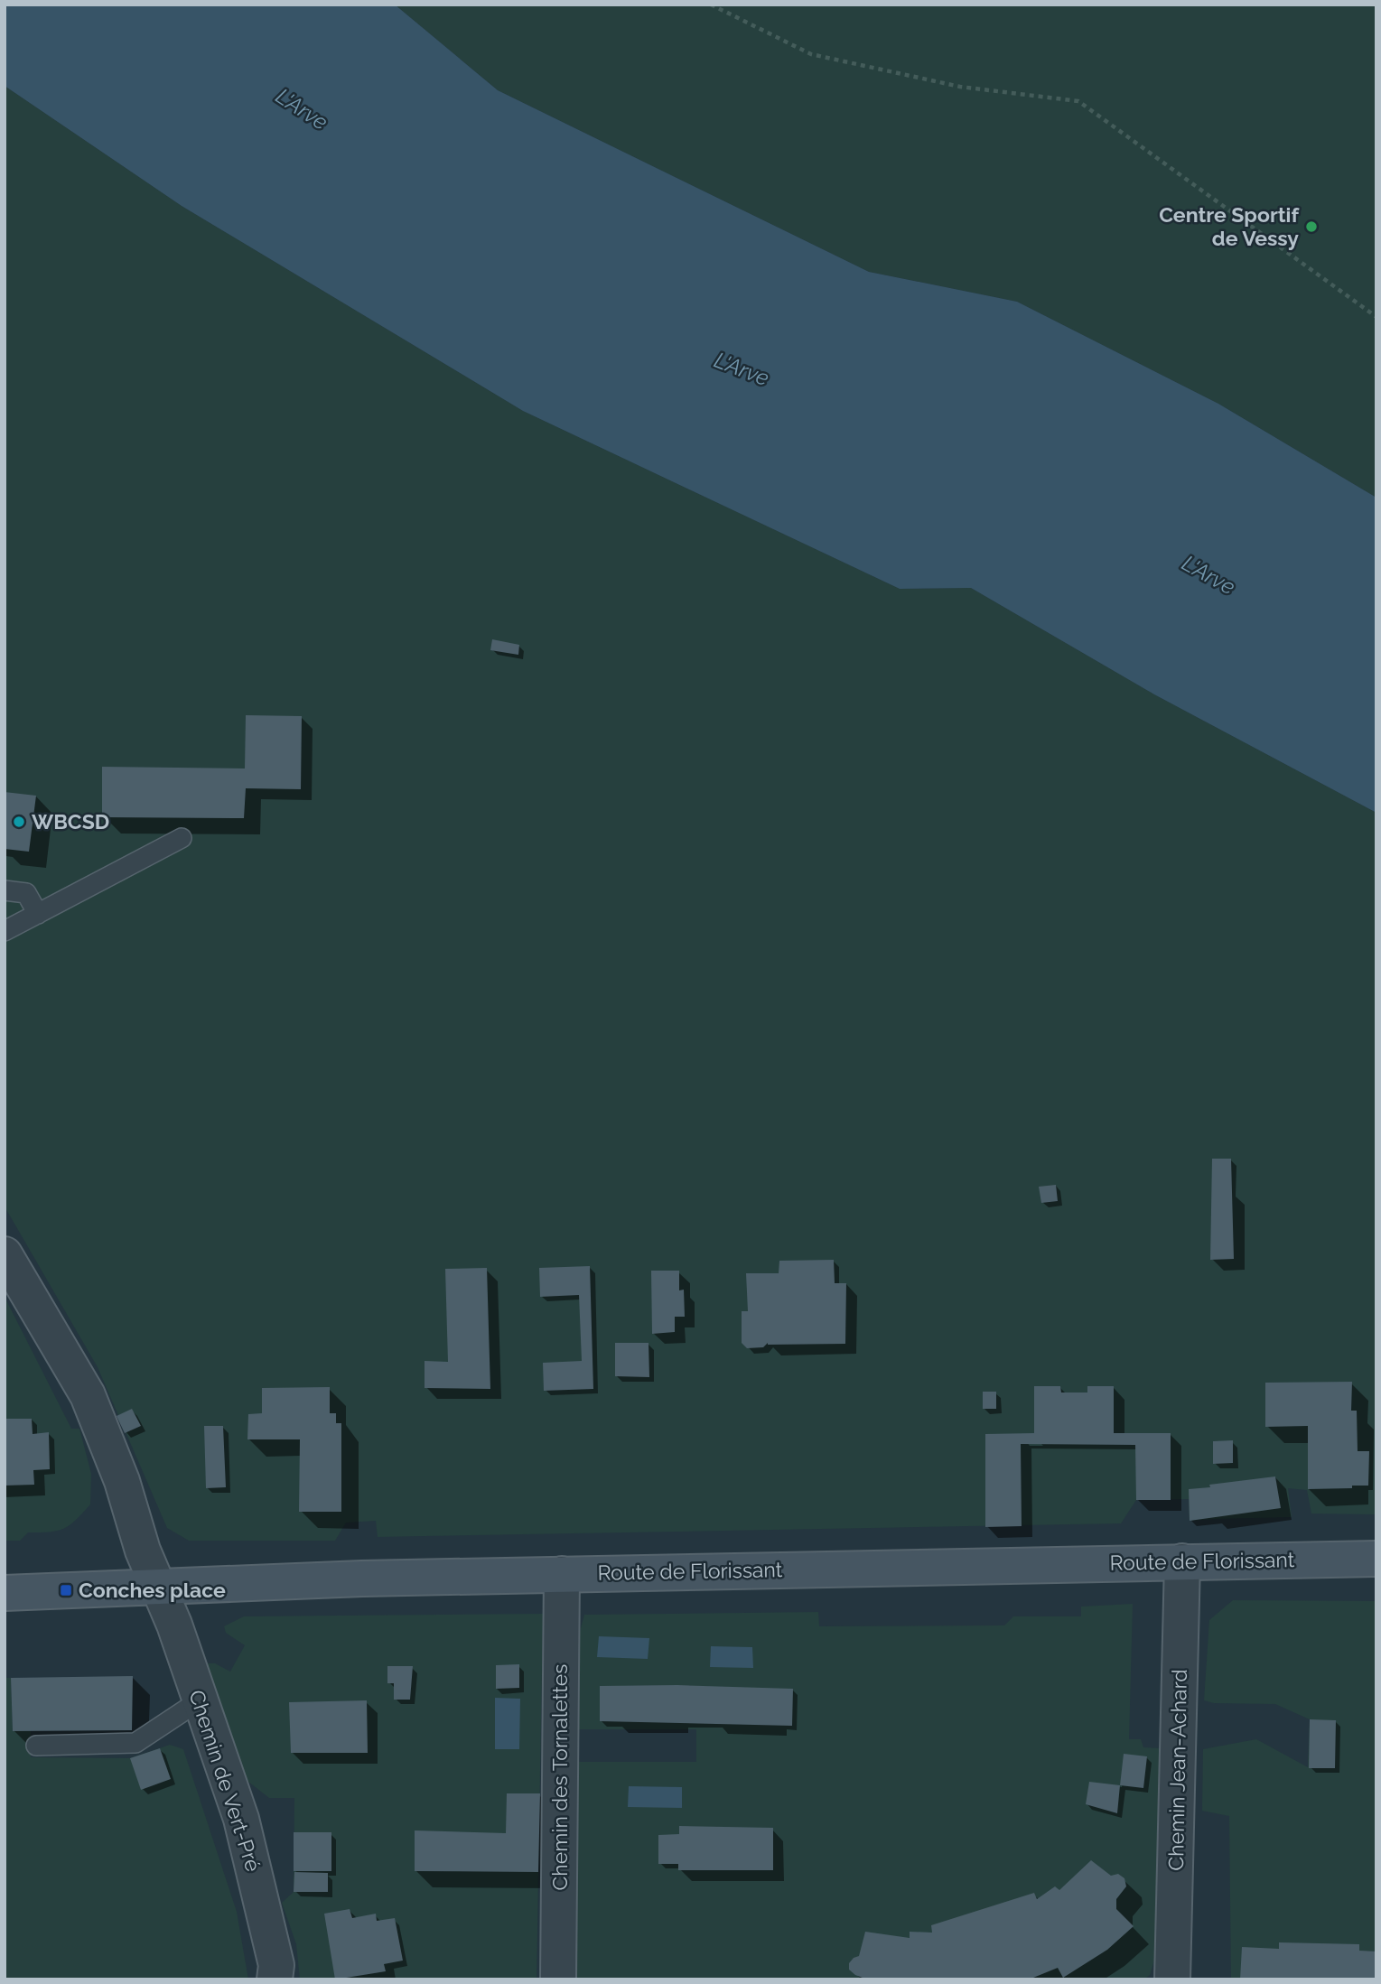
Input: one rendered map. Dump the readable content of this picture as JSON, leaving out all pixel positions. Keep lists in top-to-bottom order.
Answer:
{
  "streets": {
    "main road": ["Route de Florissant"],
    "street": ["Chemin Jean-Achard", "Chemin des Tornalettes", "Chemin de Vert-Pré"]
  },
  "crossings": [
    ["Route de Florissant", "Chemin Jean-Achard"],
    ["Route de Florissant", "Chemin des Tornalettes"],
    ["Route de Florissant", "Chemin de Vert-Pré"]
  ],
  "water": ["L'Arve"],
  "places": {
    "other": ["Centre Sportif de Vessy", "WBCSD"],
    "transit": ["Conches place"]
  }
}
